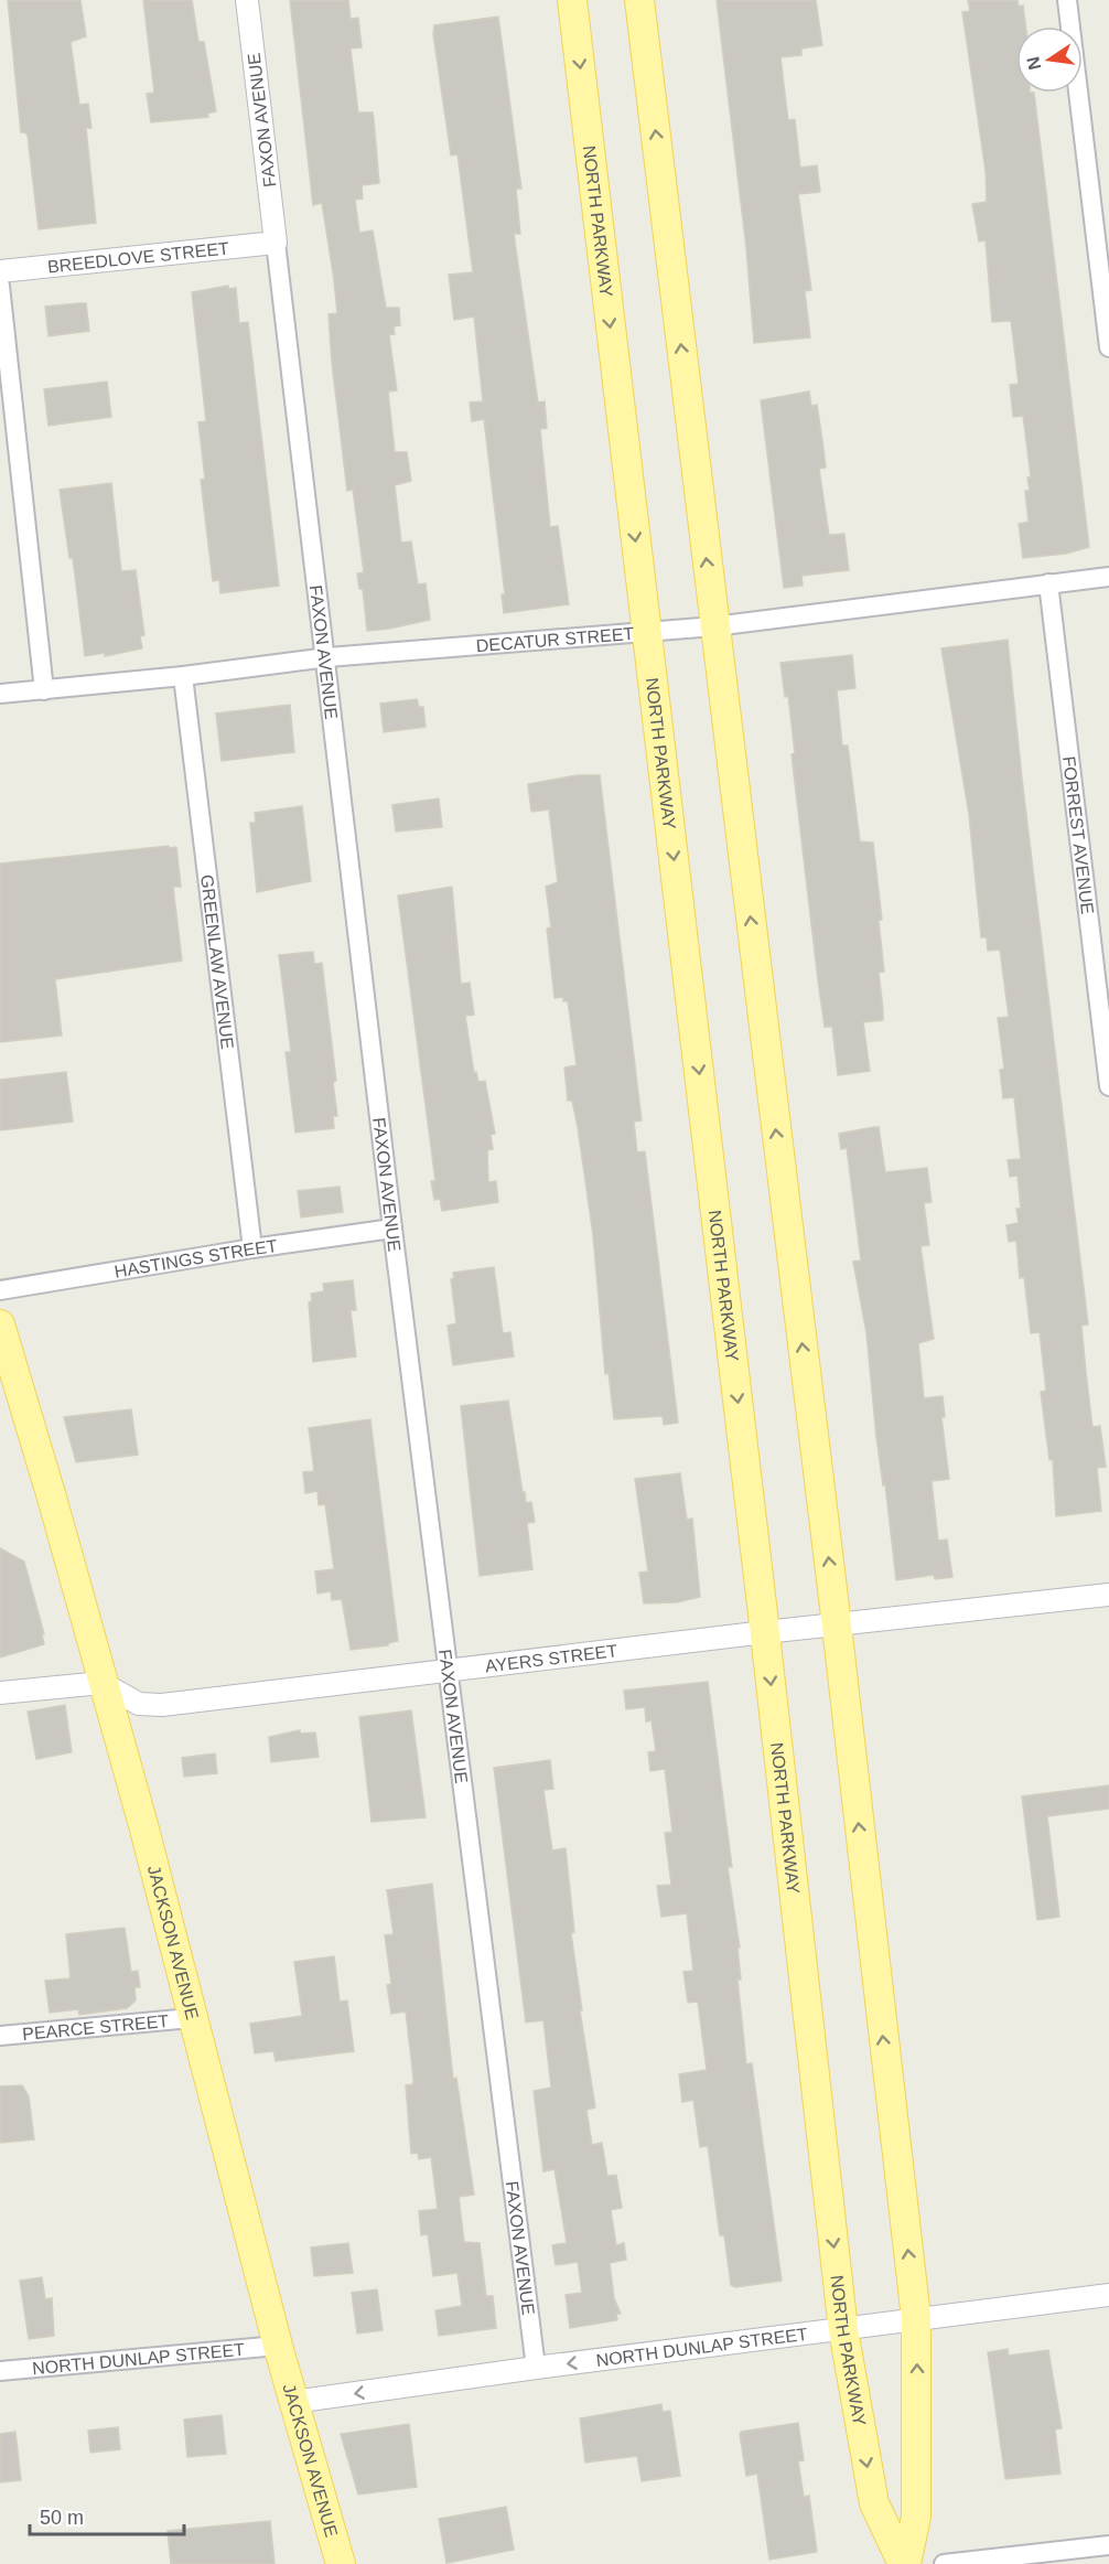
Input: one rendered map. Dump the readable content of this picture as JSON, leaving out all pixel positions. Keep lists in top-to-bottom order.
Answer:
{
  "streets": {
    "main road": ["NORTH PARKWAY", "JACKSON AVENUE"],
    "street": [
      "FAXON AVENUE",
      "BREEDLOVE STREET",
      "DECATUR STREET",
      "FORREST AVENUE",
      "GREENLAW AVENUE",
      "HASTINGS STREET",
      "AYERS STREET",
      "PEARCE STREET",
      "NORTH DUNLAP STREET"
    ]
  },
  "crossings": [
    ["FAXON AVENUE", "BREEDLOVE STREET"],
    ["FAXON AVENUE", "DECATUR STREET"],
    ["FAXON AVENUE", "HASTINGS STREET"],
    ["FAXON AVENUE", "AYERS STREET"],
    ["FAXON AVENUE", "NORTH DUNLAP STREET"],
    ["NORTH PARKWAY", "DECATUR STREET"],
    ["NORTH PARKWAY", "AYERS STREET"],
    ["NORTH PARKWAY", "NORTH DUNLAP STREET"],
    ["DECATUR STREET", "FORREST AVENUE"],
    ["DECATUR STREET", "GREENLAW AVENUE"],
    ["GREENLAW AVENUE", "HASTINGS STREET"],
    ["AYERS STREET", "JACKSON AVENUE"],
    ["JACKSON AVENUE", "PEARCE STREET"],
    ["JACKSON AVENUE", "NORTH DUNLAP STREET"]
  ],
  "one_way": ["NORTH DUNLAP STREET"],
  "scale_bar": "50 m",
  "north": "left"
}
